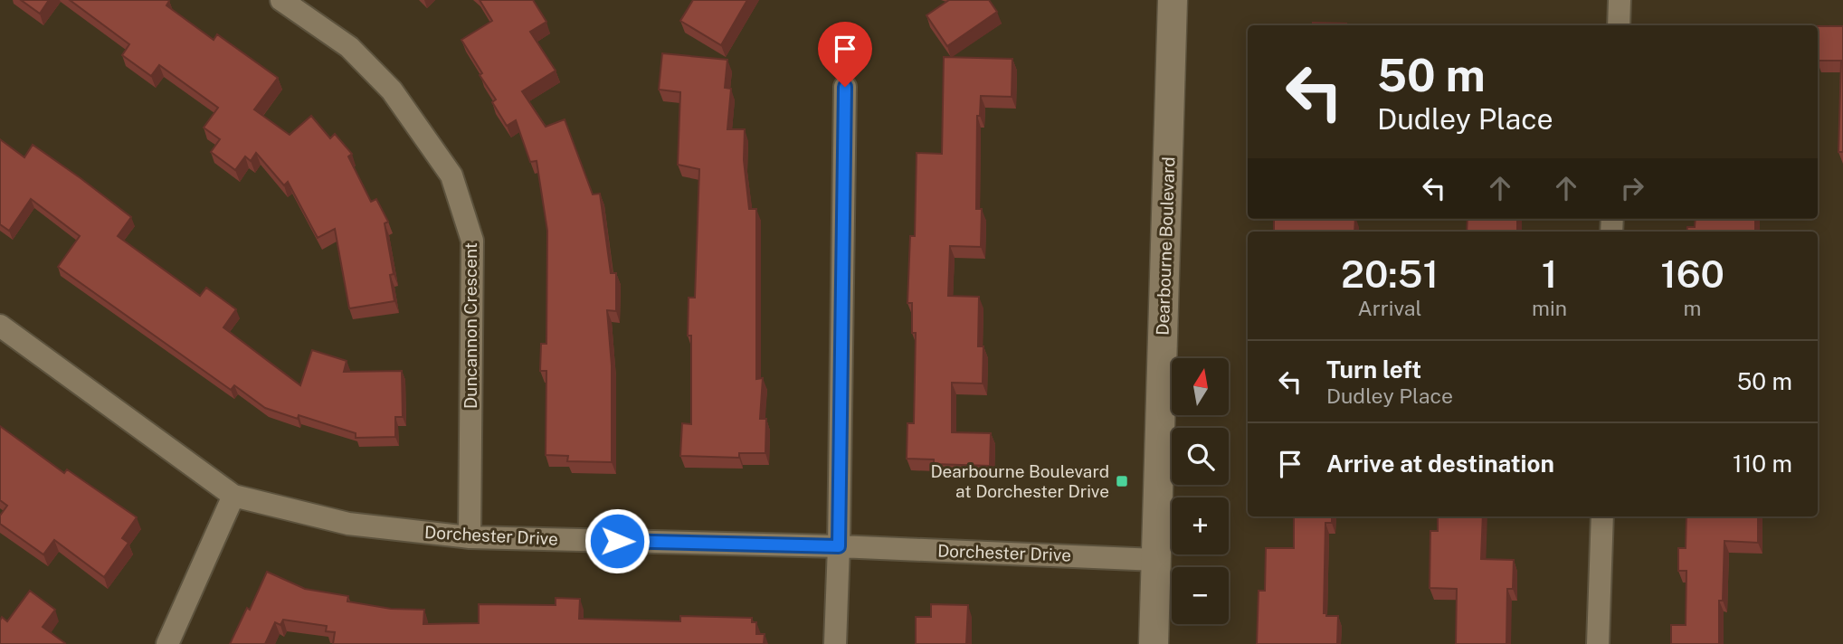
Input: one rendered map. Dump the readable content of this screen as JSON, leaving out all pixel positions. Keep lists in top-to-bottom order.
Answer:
{
  "streets": {
    "street": ["Dearbourne Boulevard", "Duncannon Crescent", "Dorchester Drive"]
  },
  "crossings": [
    ["Dearbourne Boulevard", "Dorchester Drive"],
    ["Duncannon Crescent", "Dorchester Drive"]
  ],
  "places": {
    "transit": ["Dearbourne Boulevard at Dorchester Drive"]
  },
  "north": "top",
  "page": {
    "turn": ["50 m", "Dudley Place"],
    "eta": [
      "20:51",
      "Arrival",
      "1",
      "min",
      "160",
      "m"
    ],
    "list": [
      {
        "name": "Turn left",
        "note": "Dudley Place",
        "value": "50 m"
      },
      {
        "name": "Arrive at destination",
        "value": "110 m"
      }
    ],
    "map_buttons": ["+", "−"]
  }
}
